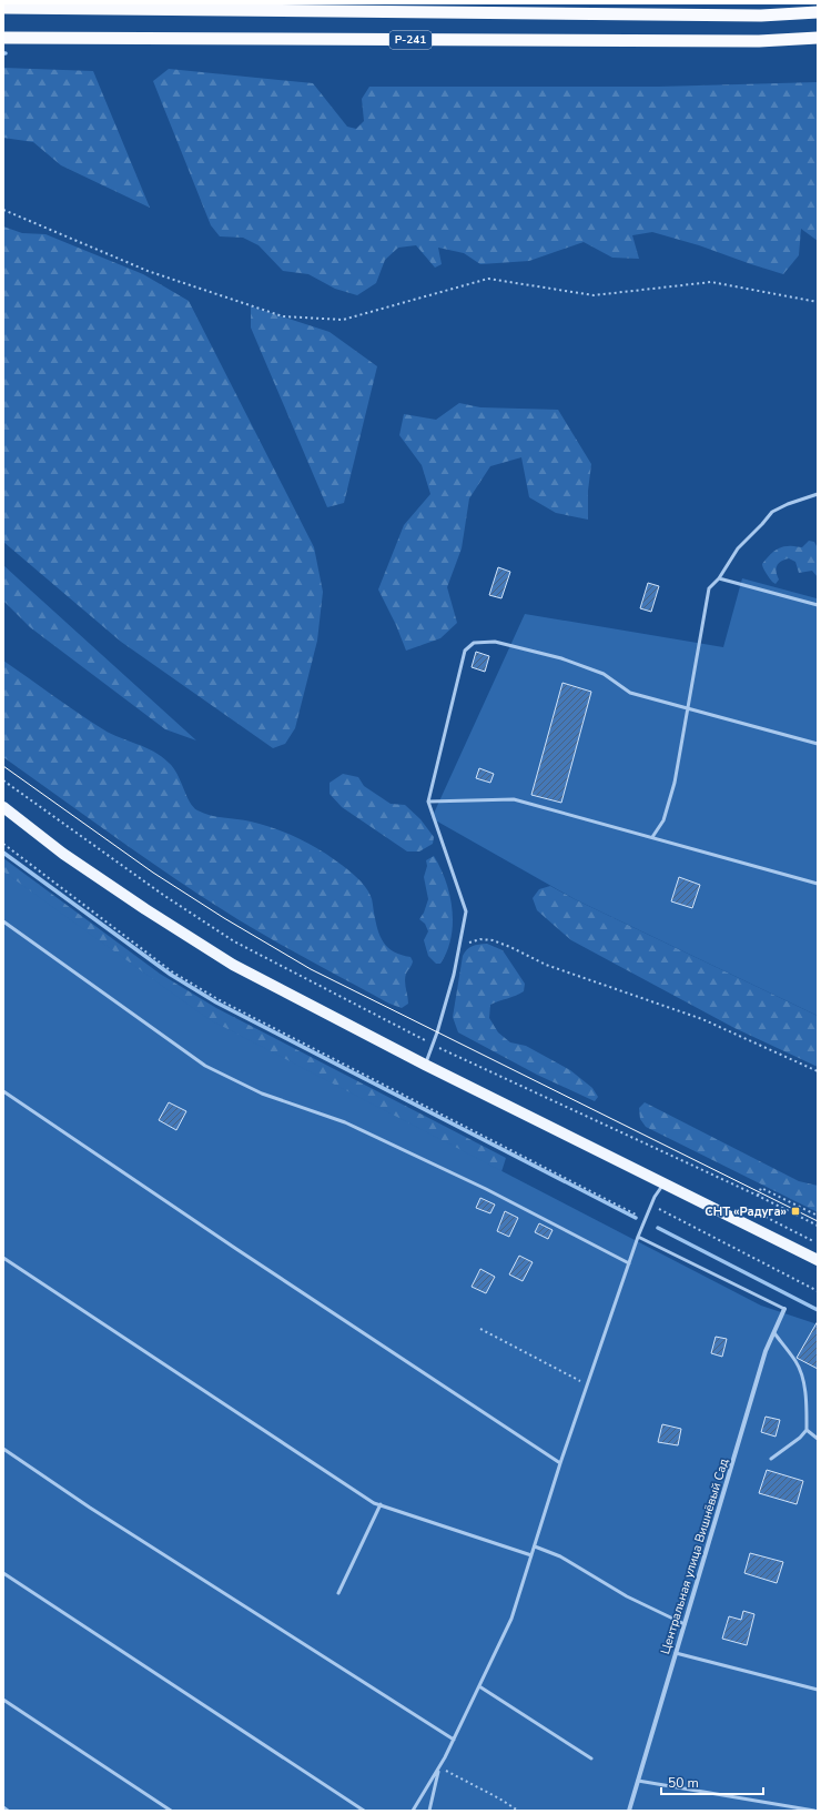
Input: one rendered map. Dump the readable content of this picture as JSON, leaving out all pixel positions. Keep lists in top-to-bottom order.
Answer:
{
  "streets": {
    "highway": ["Р-241"],
    "street": ["Центральная улица Вишнёвый Сад"]
  },
  "places": {
    "transit": ["СНТ «Радуга»"]
  },
  "scale_bar": "50 m"
}
